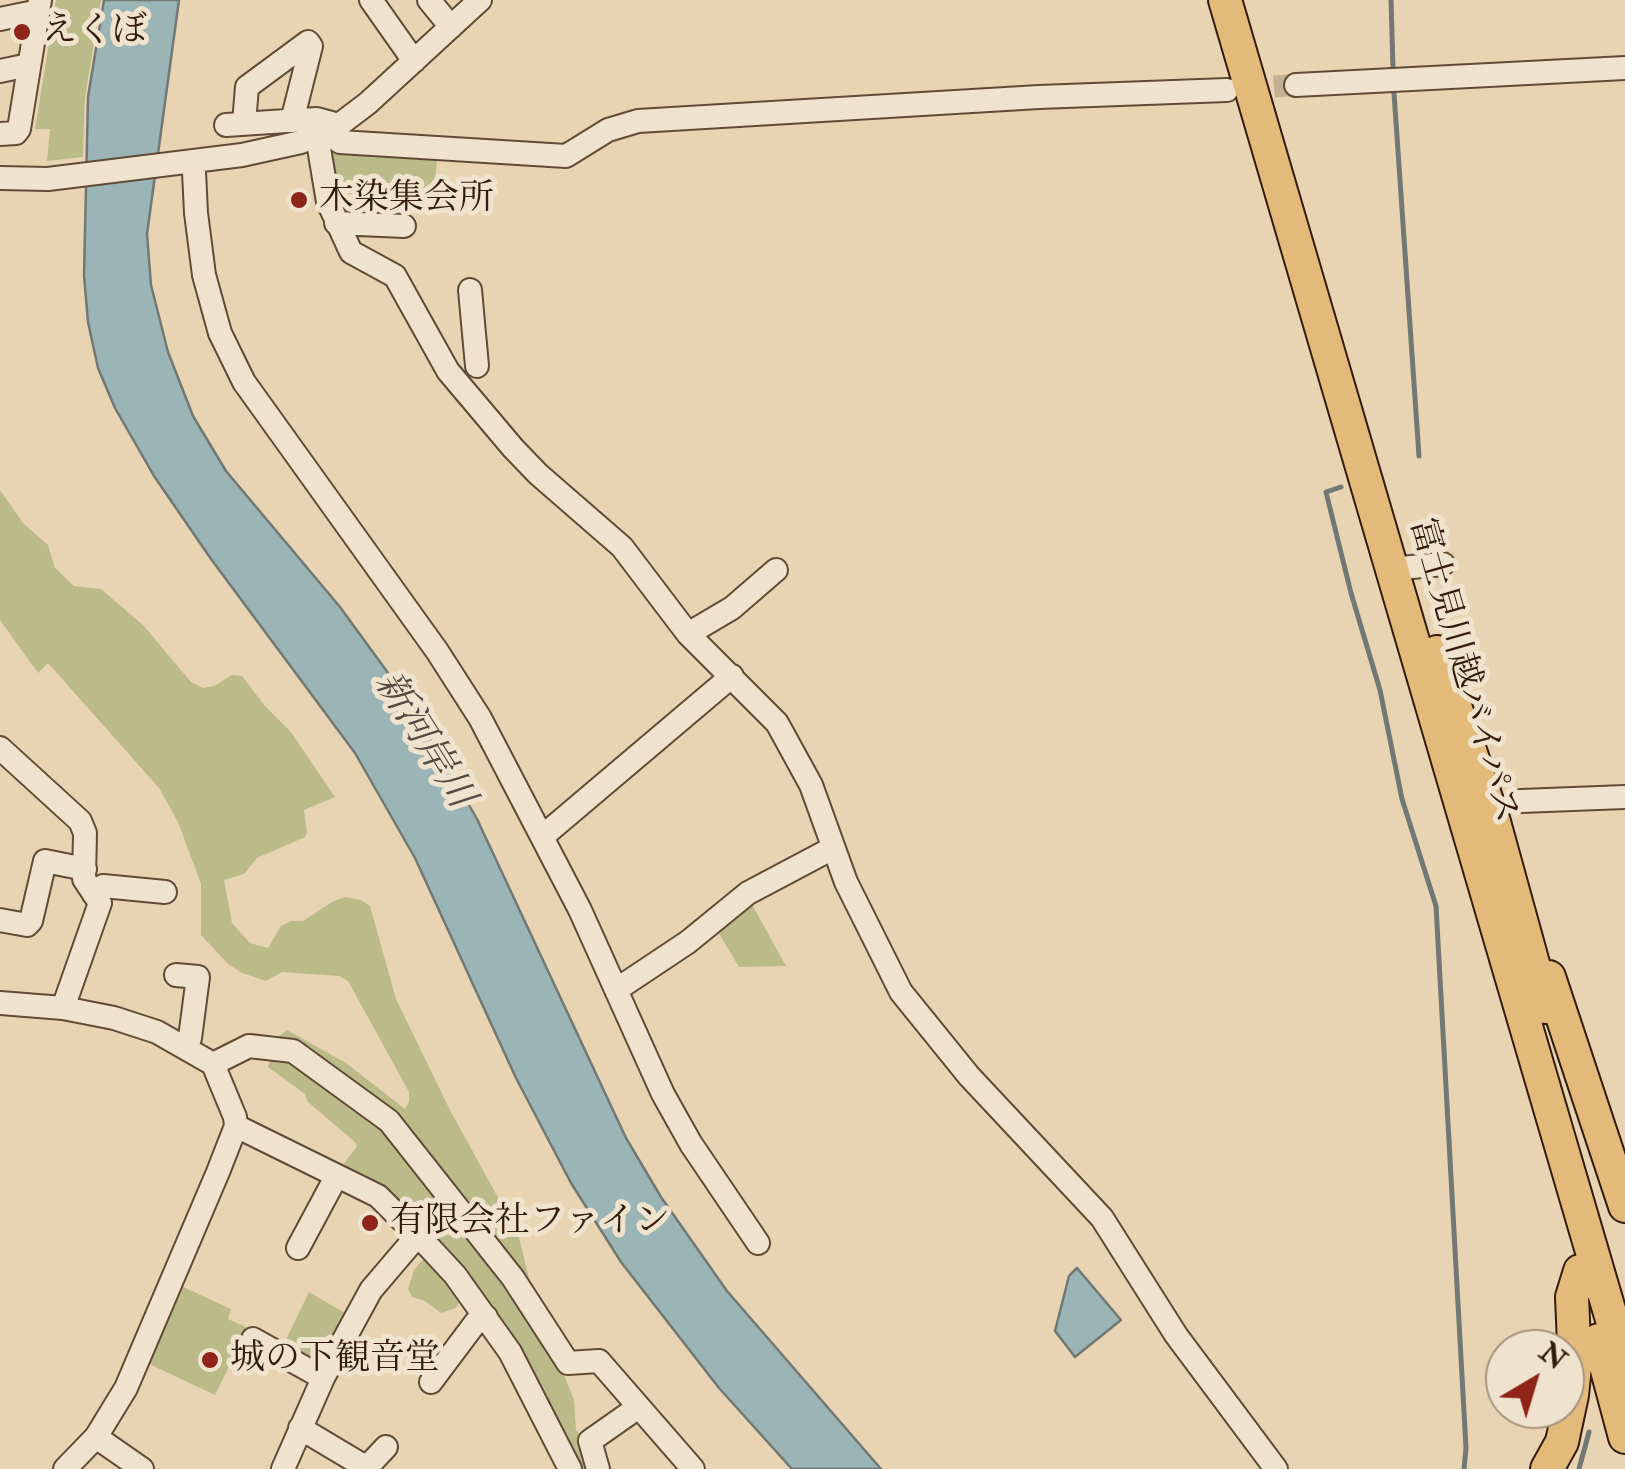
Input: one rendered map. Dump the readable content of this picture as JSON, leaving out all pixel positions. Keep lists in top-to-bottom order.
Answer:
{
  "streets": {
    "highway": ["富士見川越バイパス"]
  },
  "water": ["新河岸川"],
  "places": [
    "えくぼ",
    "木染集会所",
    "有限会社ファイン",
    "城の下観音堂"
  ],
  "north": "top right"
}
